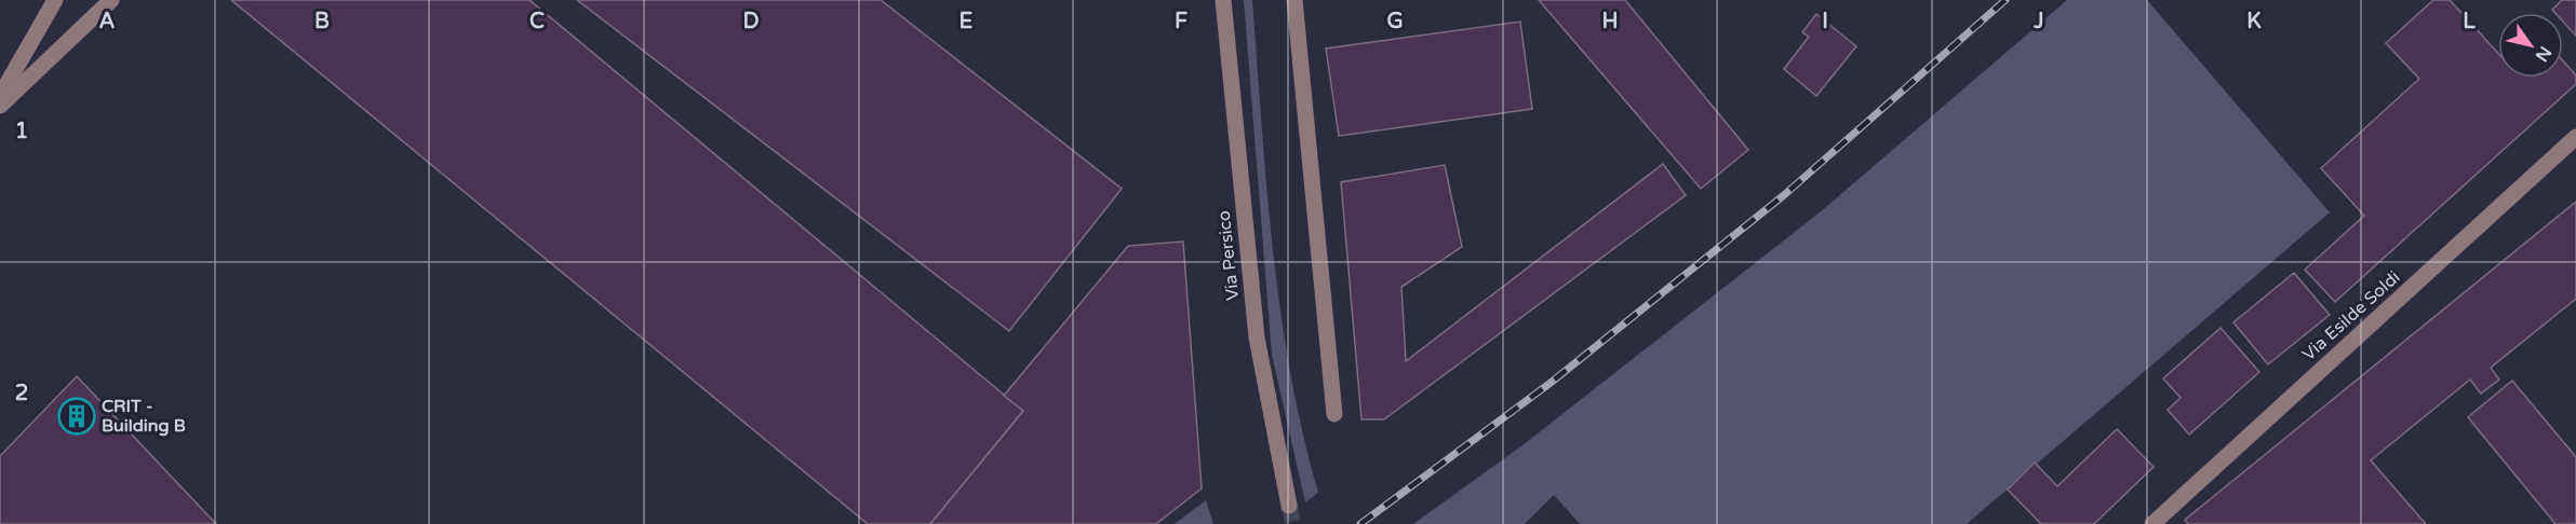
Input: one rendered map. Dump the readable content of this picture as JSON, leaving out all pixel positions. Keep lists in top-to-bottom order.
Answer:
{
  "streets": {
    "street": ["Via Persico", "Via Esilde Soldi"]
  },
  "places": {
    "building": ["CRIT - Building B"]
  },
  "north": "bottom right",
  "grid": {
    "columns": [
      "A",
      "B",
      "C",
      "D",
      "E",
      "F",
      "G",
      "H",
      "I",
      "J",
      "K",
      "L"
    ],
    "rows": ["1", "2"]
  }
}
